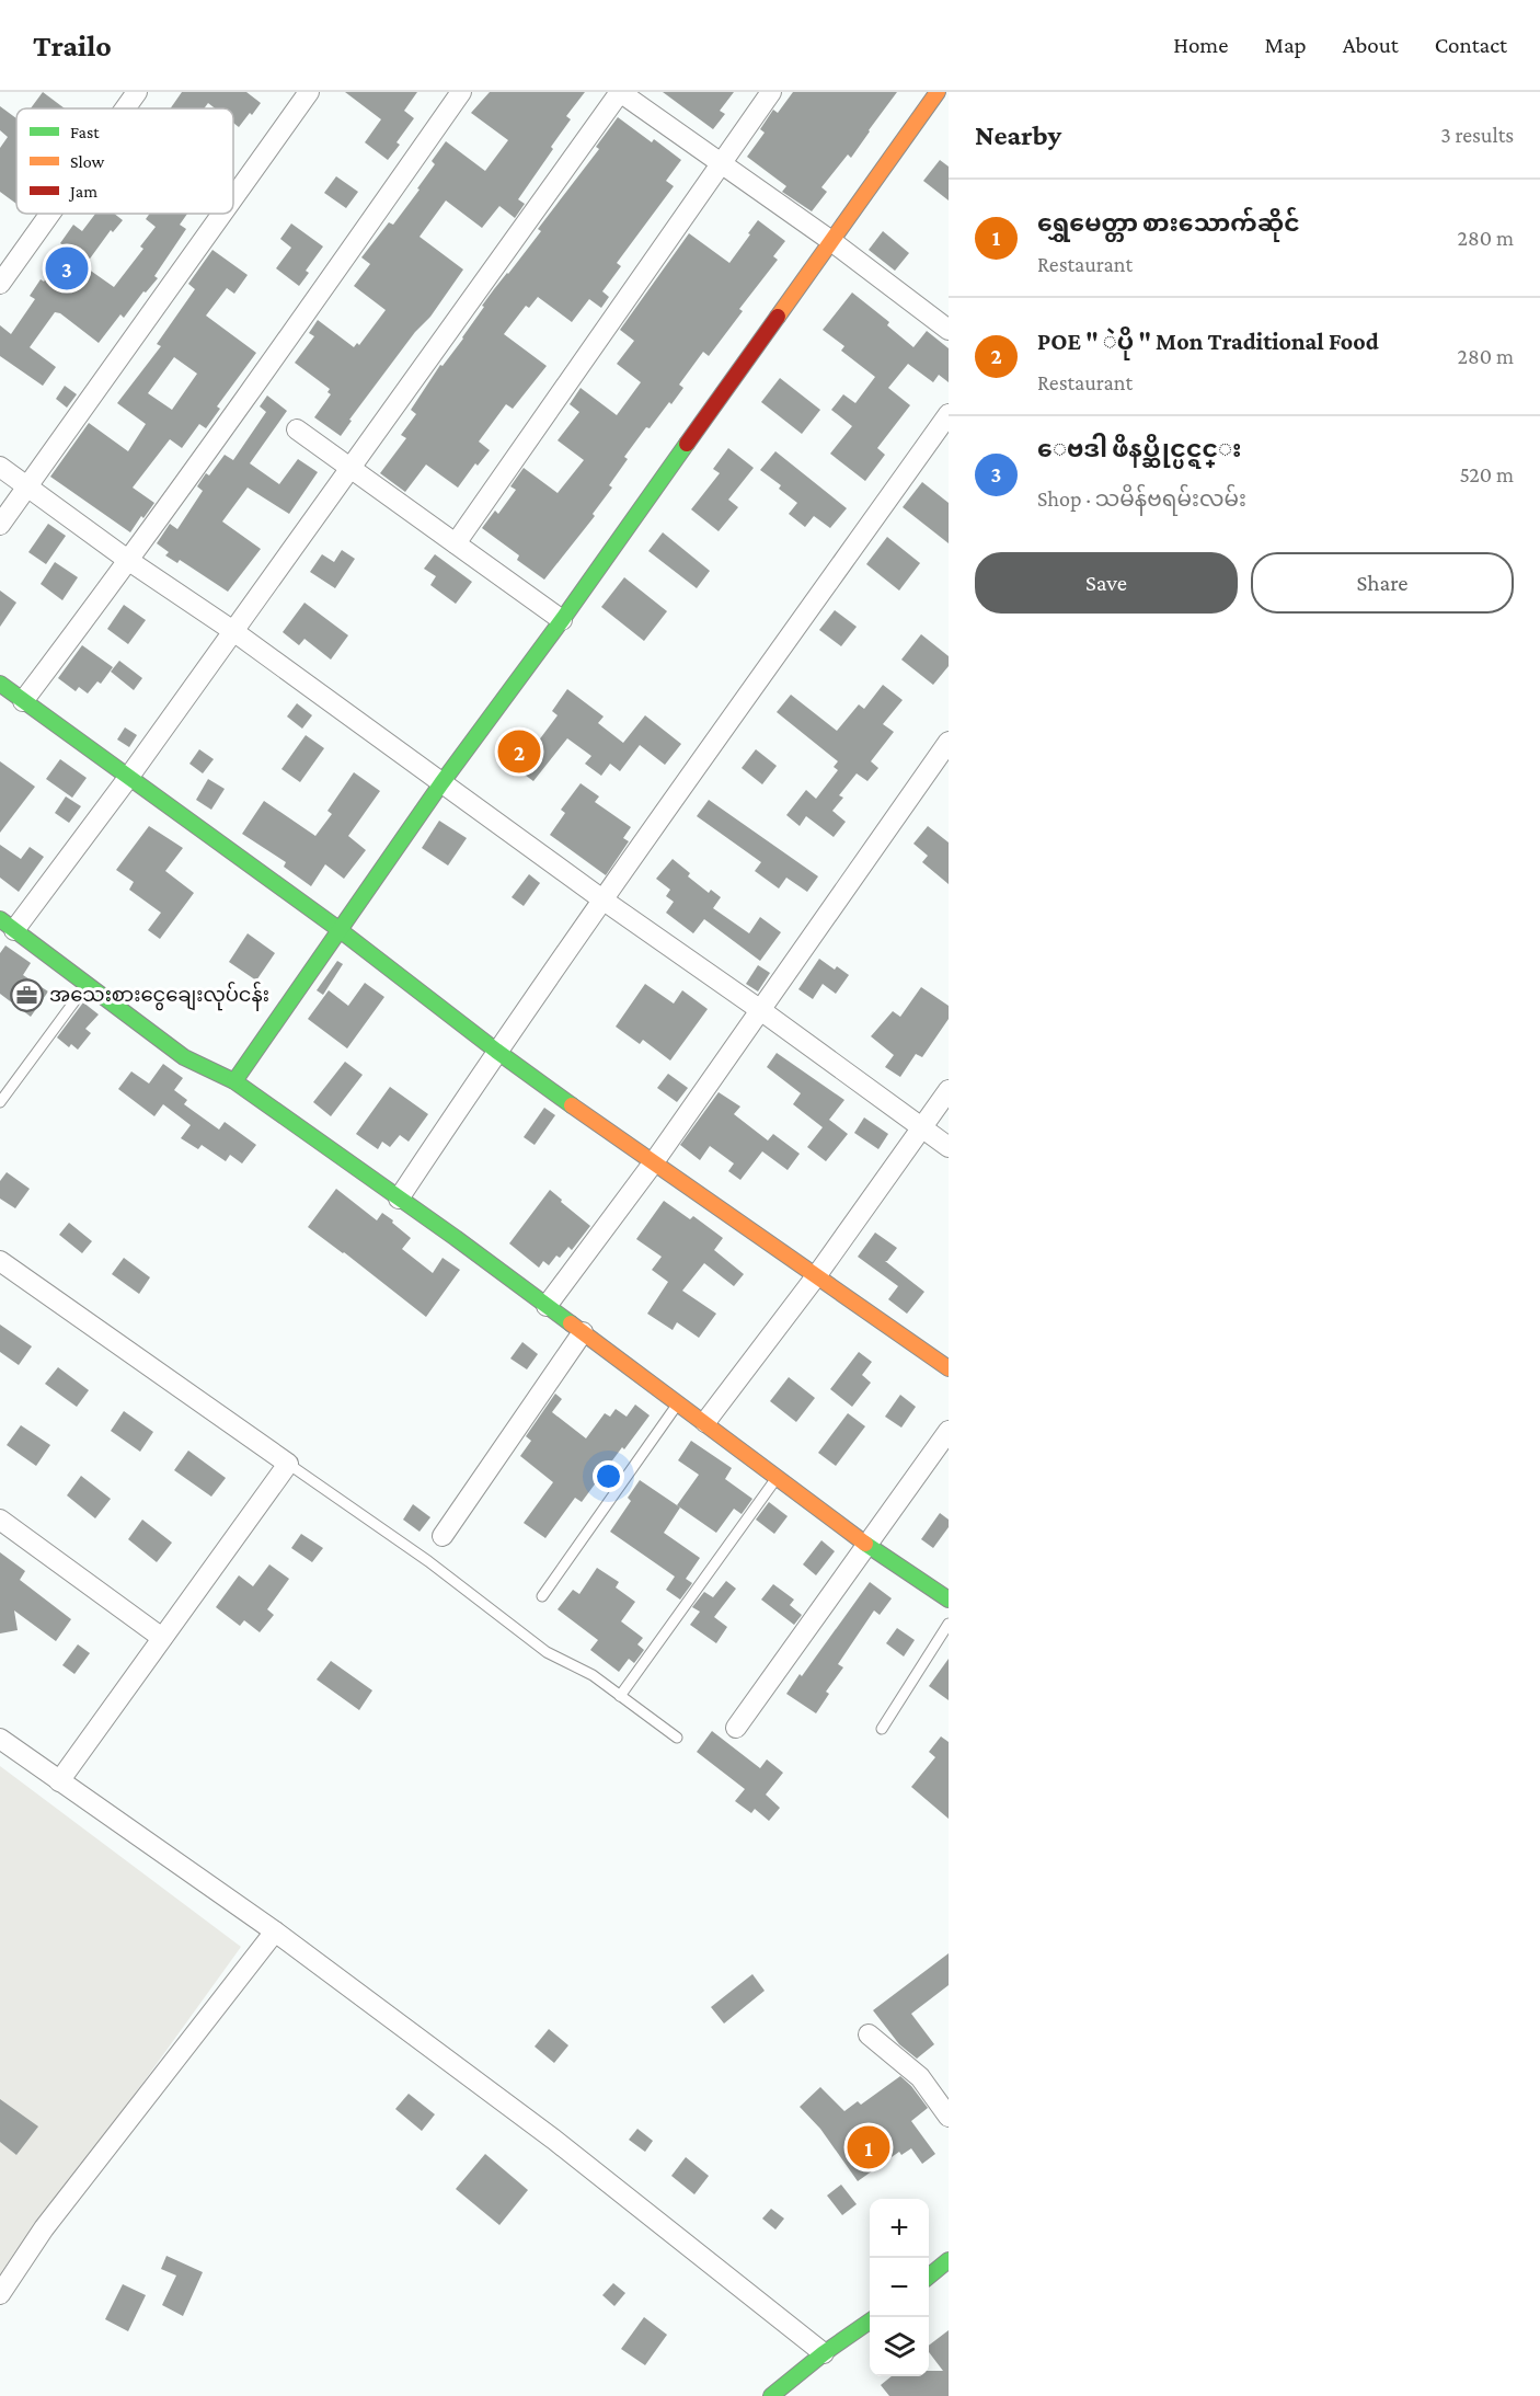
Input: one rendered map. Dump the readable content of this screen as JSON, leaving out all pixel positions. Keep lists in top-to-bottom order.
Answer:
{
  "places": {
    "office": ["အသေးစားငွေချေးလုပ်ငန်း"]
  },
  "legend": ["Fast", "Slow", "Jam"],
  "page": {
    "header": "Trailo",
    "nav": [
      "Home",
      "Map",
      "About",
      "Contact"
    ],
    "heading": ["Nearby", "3 results"],
    "list": [
      {
        "mark": "1",
        "name": "ရွှေမေတ္တာ စားသောက်ဆိုင်",
        "note": "Restaurant",
        "value": "280 m"
      },
      {
        "mark": "2",
        "name": "POE \" ဲပို \" Mon Traditional Food",
        "note": "Restaurant",
        "value": "280 m"
      },
      {
        "mark": "3",
        "name": "ေဗဒါ ဖိနပ္ဆိုင္ပင္ရင္း",
        "note": "Shop · သမိန်ဗရမ်းလမ်း",
        "value": "520 m"
      }
    ],
    "pins": ["3", "2", "1"],
    "buttons": ["Save", "Share"],
    "map_buttons": ["+", "−"]
  }
}
